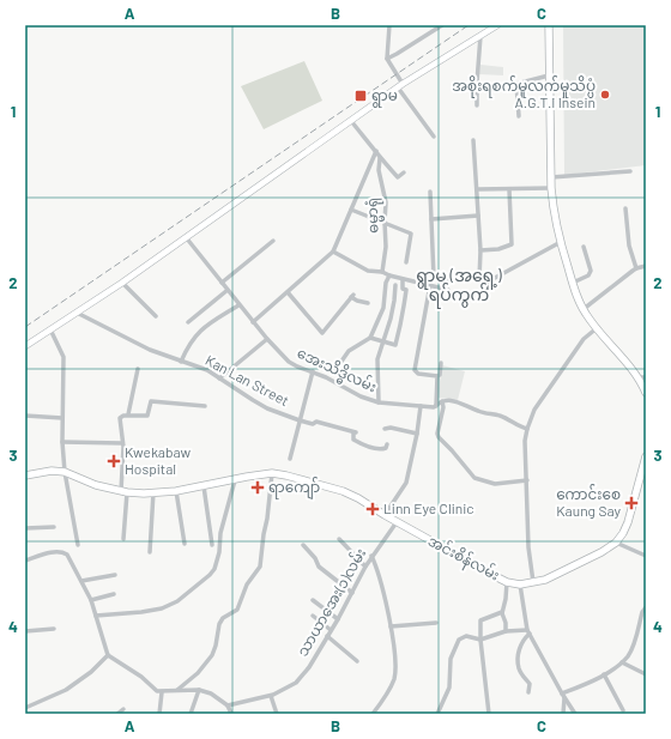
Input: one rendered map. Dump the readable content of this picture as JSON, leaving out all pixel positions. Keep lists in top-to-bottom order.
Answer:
{
  "streets": {
    "main road": ["အင်းစိန်လမ်း"],
    "street": [
      "ဓမ္မာရုံ",
      "အေးသိဒ္ဓိလမ်း",
      "Kan Lan Street",
      "သာယာအေး(၁)လမ်း"
    ]
  },
  "crossings": [
    ["အင်းစိန်လမ်း", "သာယာအေး(၁)လမ်း"]
  ],
  "districts": ["ရွာမ (အရှေ့) ရပ်ကွက်"],
  "places": {
    "other": ["အစိုးရစက်မှုလက်မှုသိပ္ပံ A.G.T.I Insein"],
    "transit": ["ရွာမ"],
    "health": [
      "Kwekabaw Hospital",
      "ရာကျော်",
      "ကောင်းစေ Kaung Say",
      "Linn Eye Clinic"
    ]
  },
  "grid": {
    "columns": ["A", "B", "C"],
    "rows": [
      "1",
      "2",
      "3",
      "4"
    ]
  }
}
